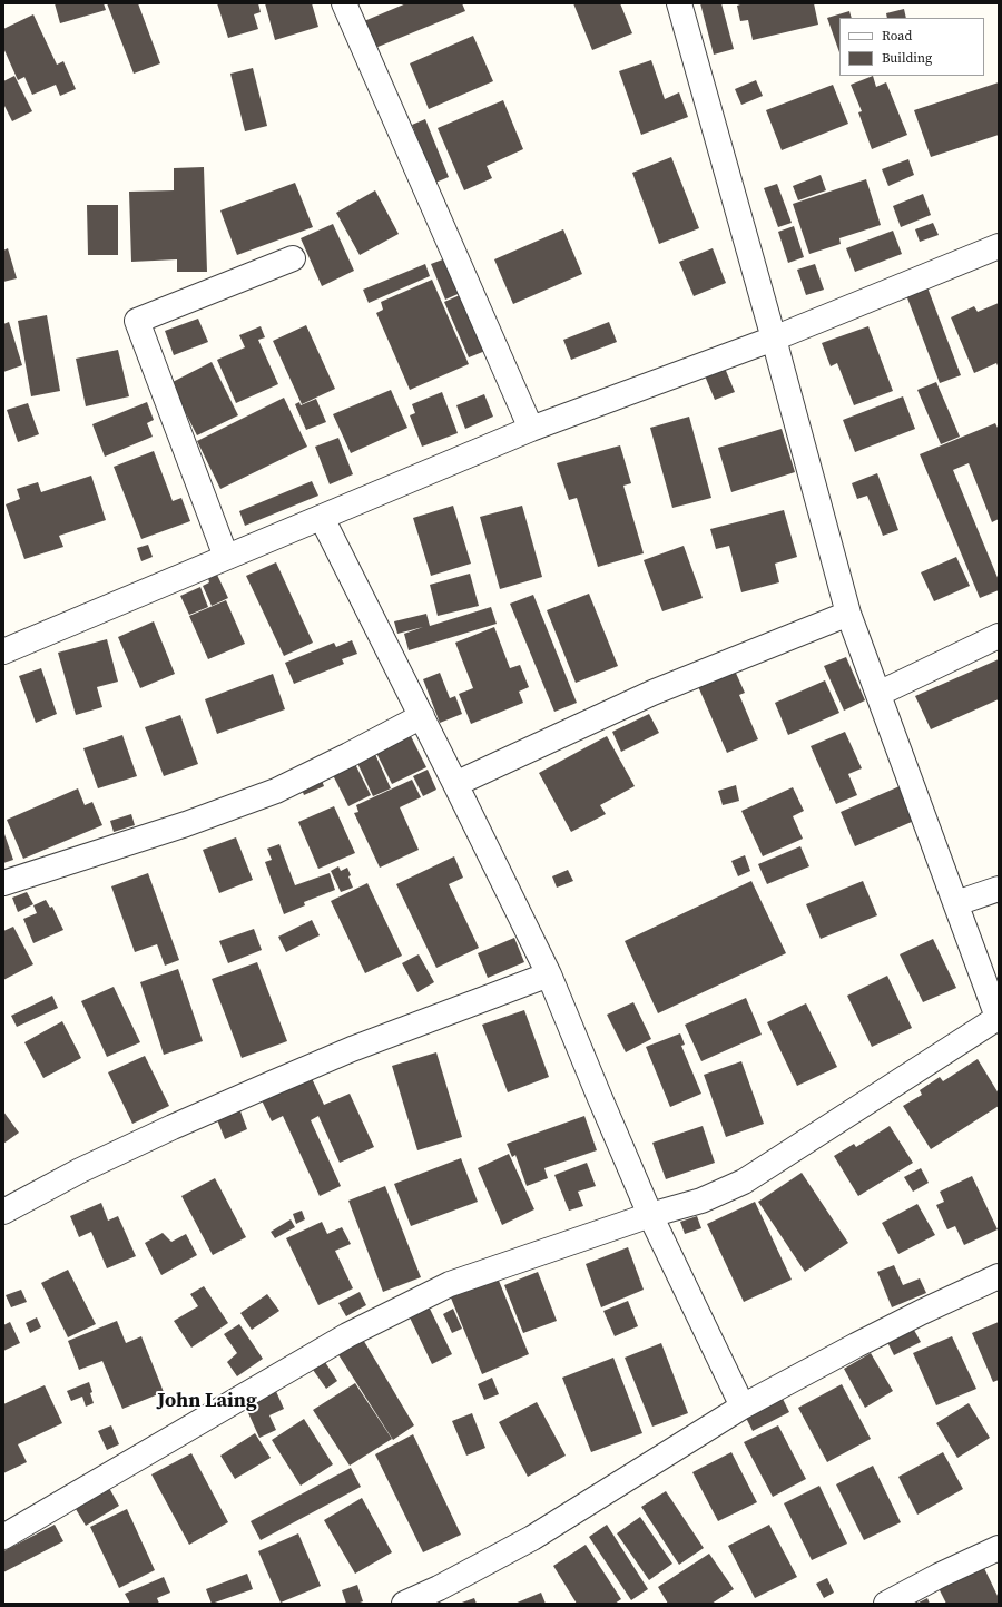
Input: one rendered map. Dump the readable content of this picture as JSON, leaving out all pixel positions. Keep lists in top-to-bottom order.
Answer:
{
  "districts": ["John Laing"],
  "legend": ["Road", "Building"]
}
